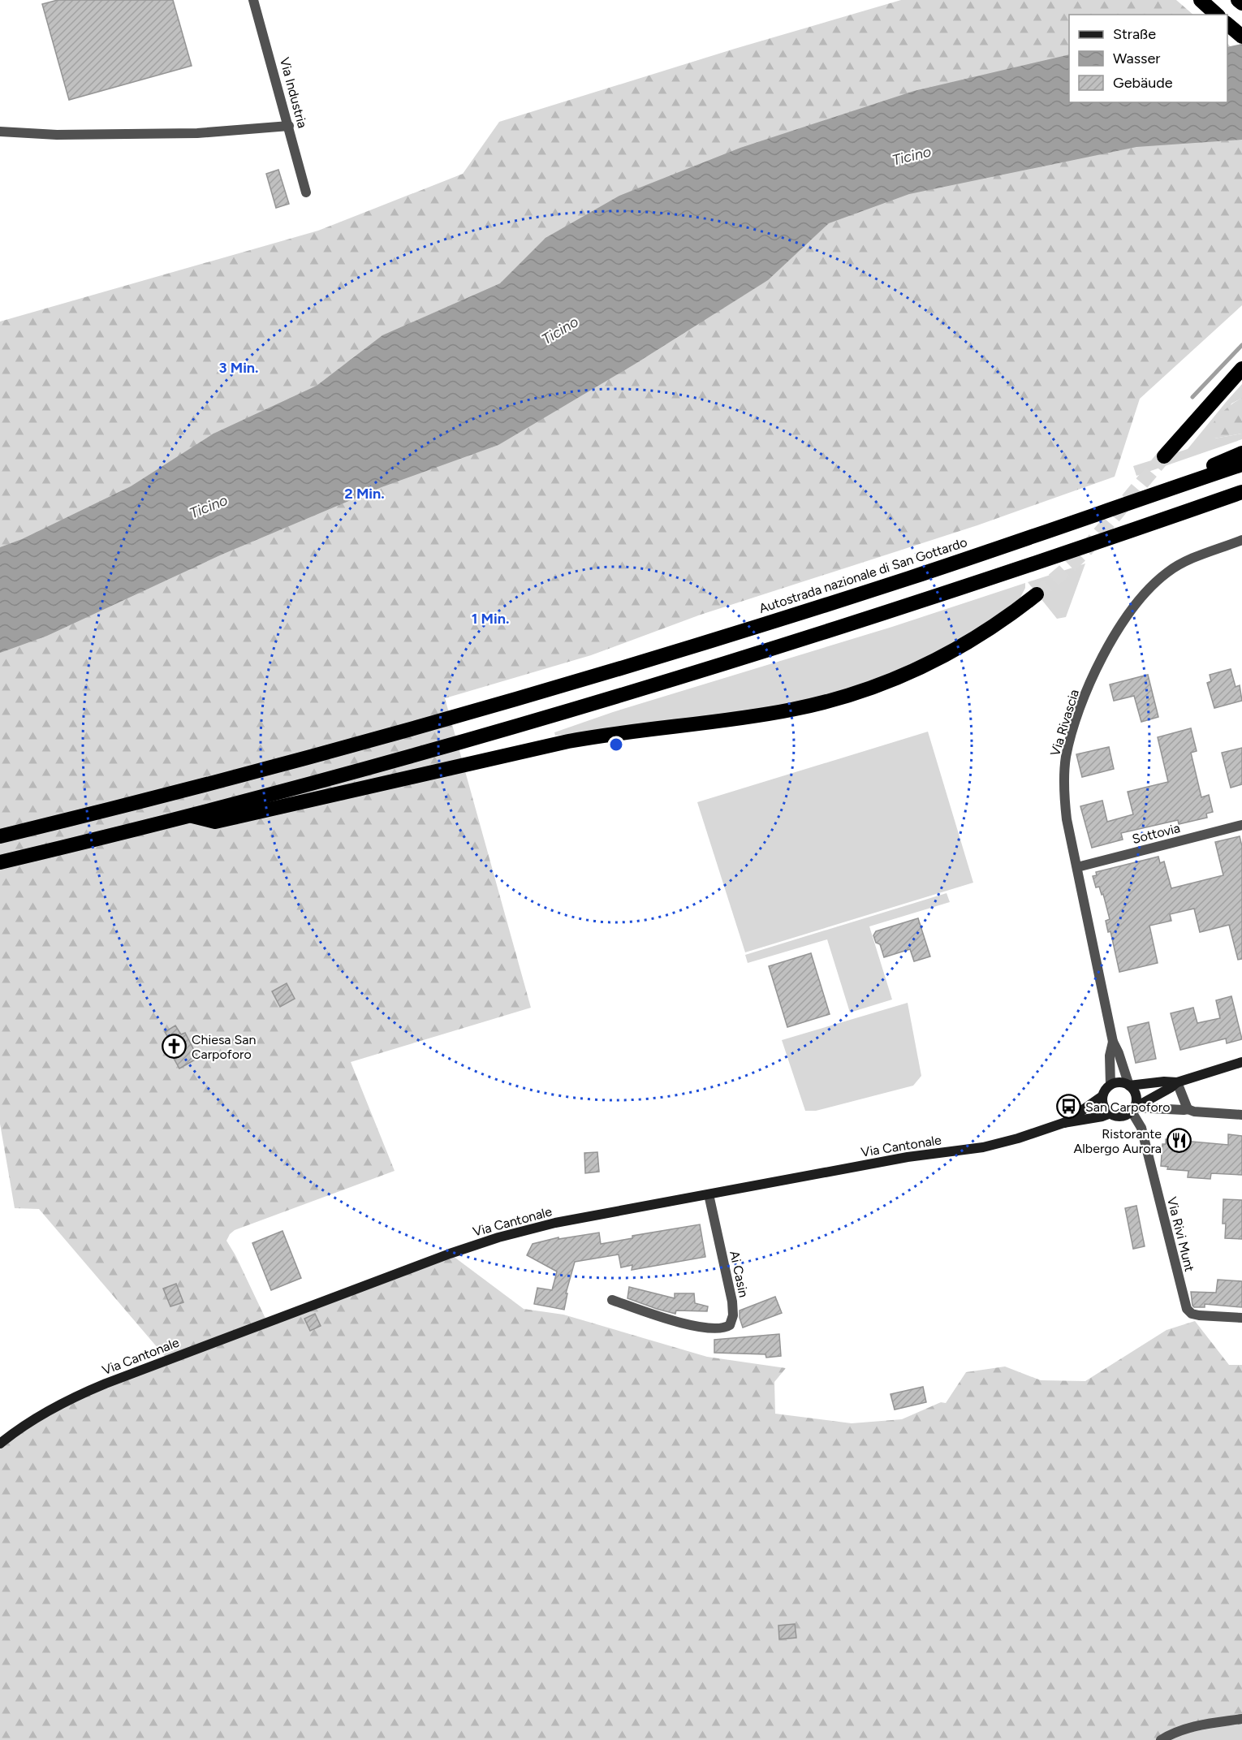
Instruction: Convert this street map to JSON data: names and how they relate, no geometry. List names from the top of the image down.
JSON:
{
  "streets": {
    "highway": ["Autostrada nazionale di San Gottardo"],
    "main road": ["Via Cantonale"],
    "street": [
      "Via Industria",
      "Via Rivascia",
      "Sottovia",
      "Via Rivi Munt",
      "Ai Casin"
    ]
  },
  "crossings": [
    ["Via Rivascia", "Sottovia"],
    ["Via Rivascia", "Via Cantonale"],
    ["Via Rivascia", "Via Rivi Munt"],
    ["Via Cantonale", "Via Rivi Munt"],
    ["Via Cantonale", "Ai Casin"]
  ],
  "water": ["Ticino"],
  "places": {
    "church": ["Chiesa San Carpoforo"],
    "bus stop": ["San Carpoforo"],
    "restaurant": ["Ristorante Albergo Aurora"]
  },
  "legend": ["Straße", "Wasser", "Gebäude"],
  "rings": ["3 Min.", "2 Min.", "1 Min."]
}
